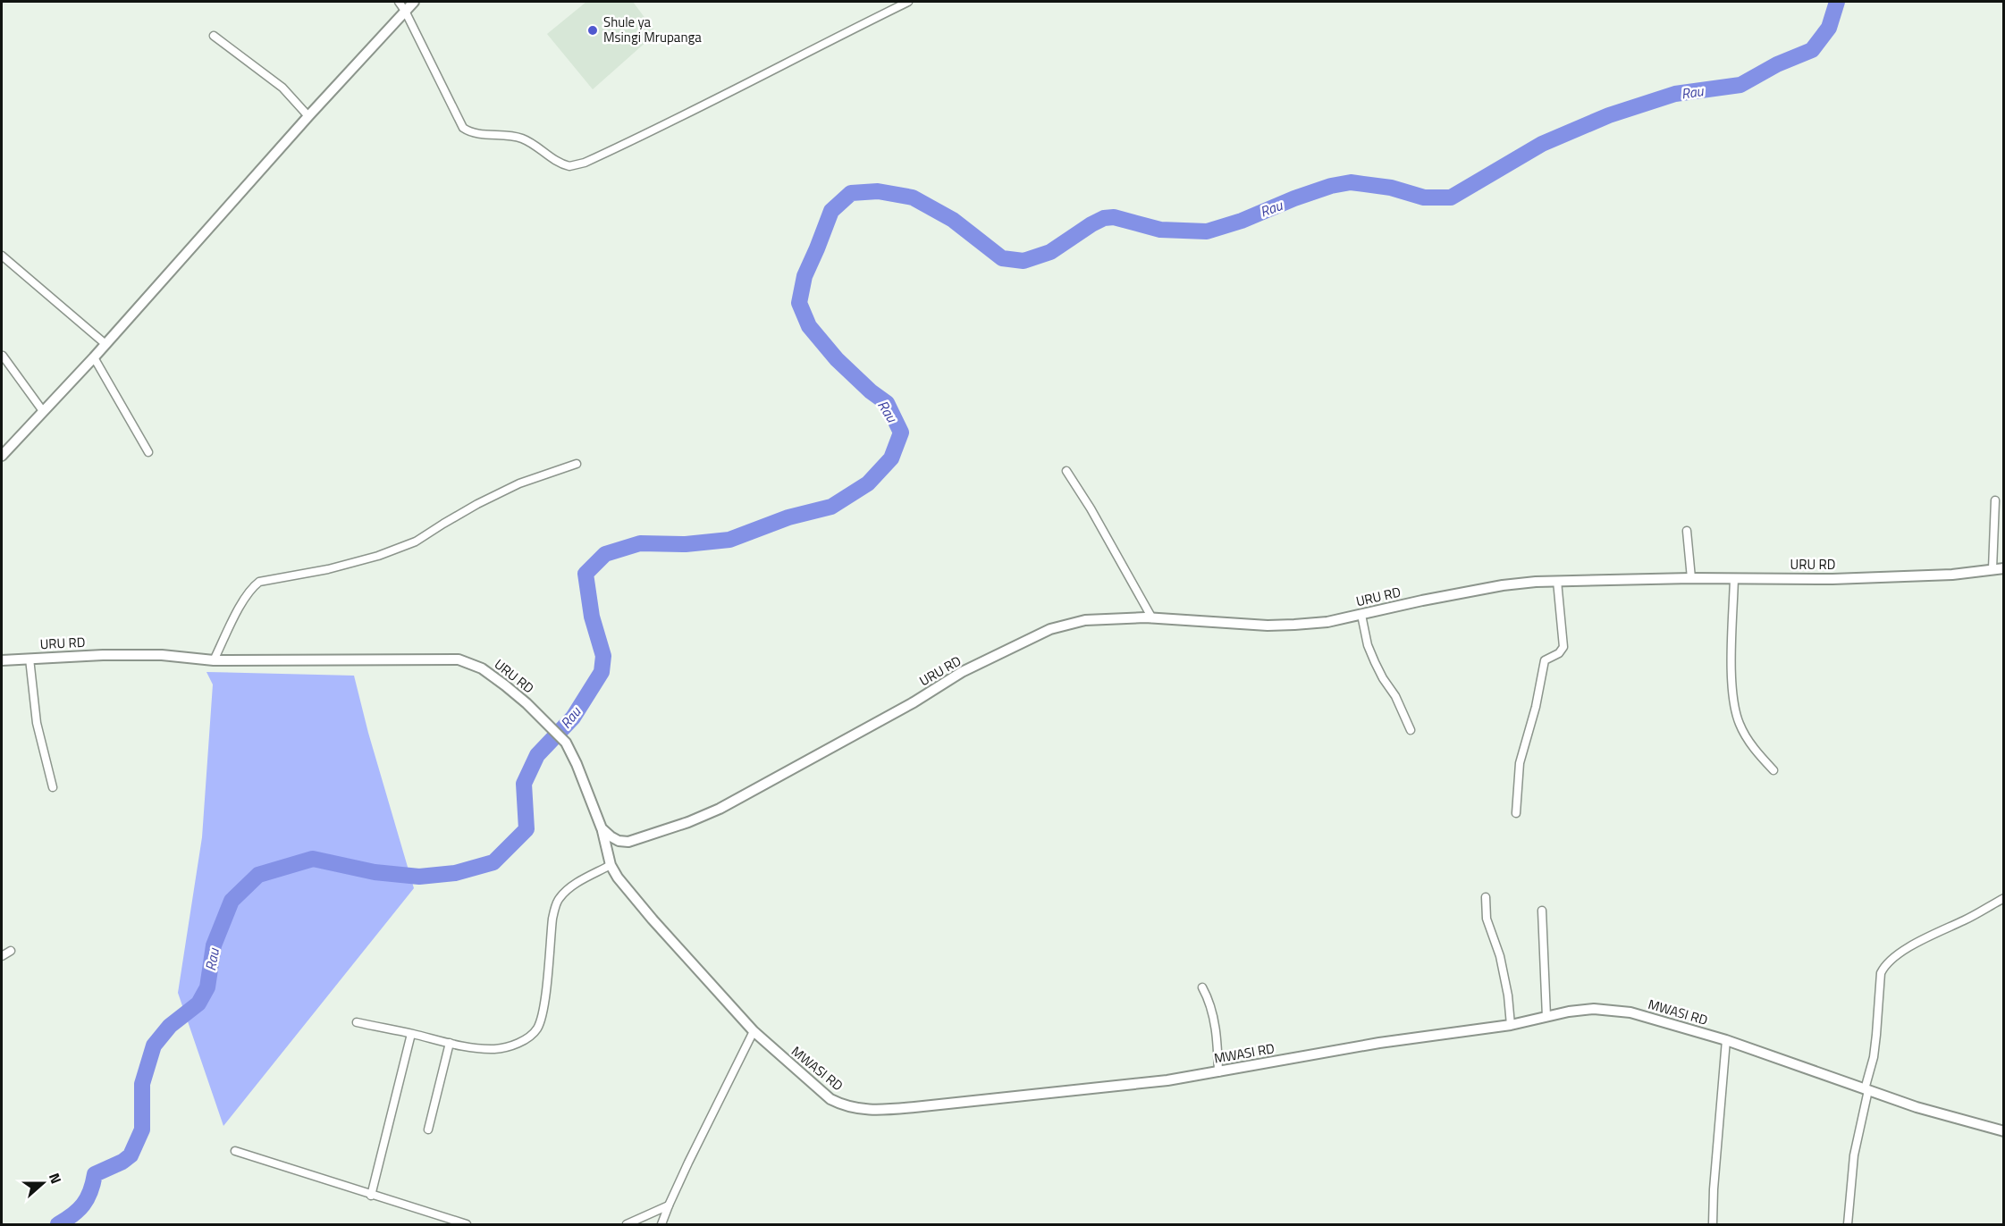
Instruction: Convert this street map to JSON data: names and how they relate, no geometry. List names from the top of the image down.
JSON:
{
  "streets": {
    "street": ["URU RD", "MWASI RD"]
  },
  "crossings": [
    ["URU RD", "MWASI RD"]
  ],
  "water": ["Rau"],
  "places": ["Shule ya Msingi Mrupanga"],
  "north": "right"
}
